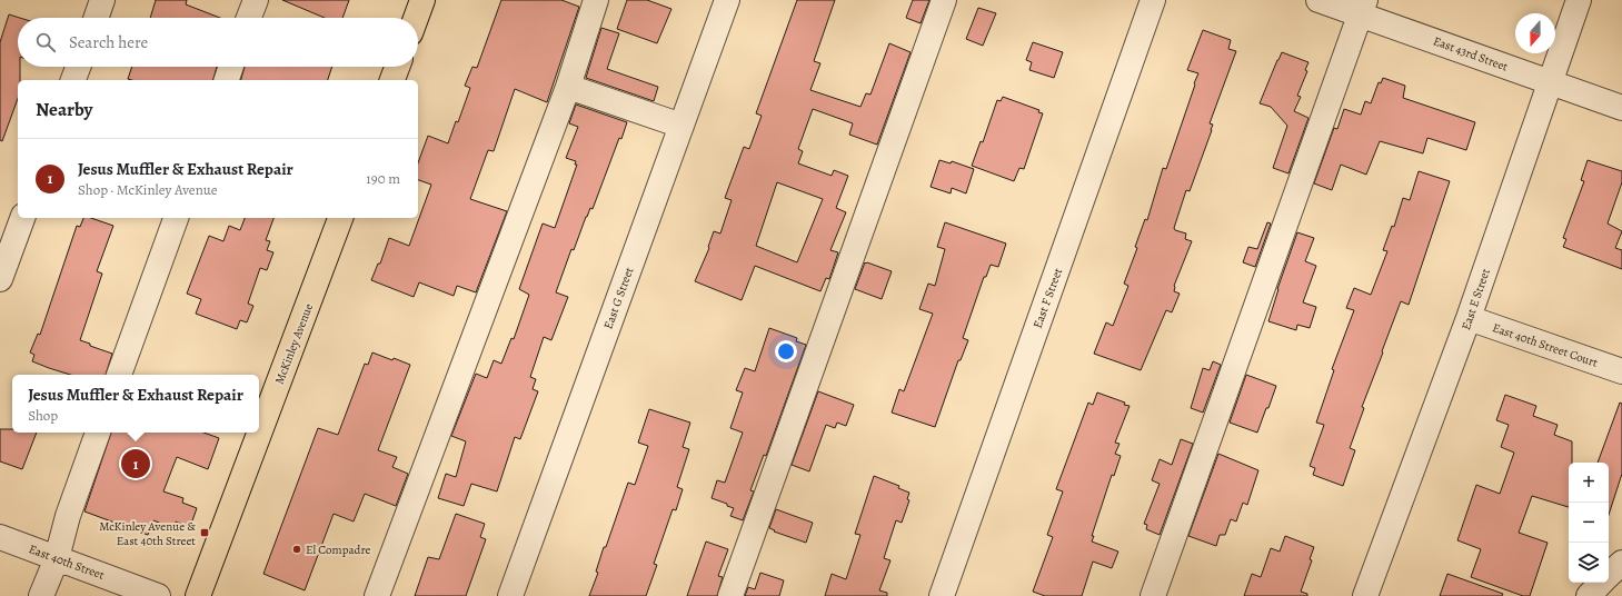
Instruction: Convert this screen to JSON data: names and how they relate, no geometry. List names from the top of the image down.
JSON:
{
  "streets": {
    "main road": ["McKinley Avenue"],
    "street": [
      "East 43rd Street",
      "East G Street",
      "East F Street",
      "East E Street",
      "East 40th Street Court",
      "East 40th Street"
    ]
  },
  "crossings": [
    ["East 43rd Street", "East E Street"],
    ["East E Street", "East 40th Street Court"]
  ],
  "places": {
    "transit": ["McKinley Avenue & East 40th Street"],
    "other": ["El Compadre"]
  },
  "north": "bottom",
  "page": {
    "search": "Search here",
    "heading": "Nearby",
    "list": [
      {
        "mark": "1",
        "name": "Jesus Muffler & Exhaust Repair",
        "note": "Shop · McKinley Avenue",
        "value": "190 m"
      }
    ],
    "popup": ["Jesus Muffler & Exhaust Repair", "Shop"],
    "pins": "1",
    "map_buttons": ["+", "−"]
  }
}
